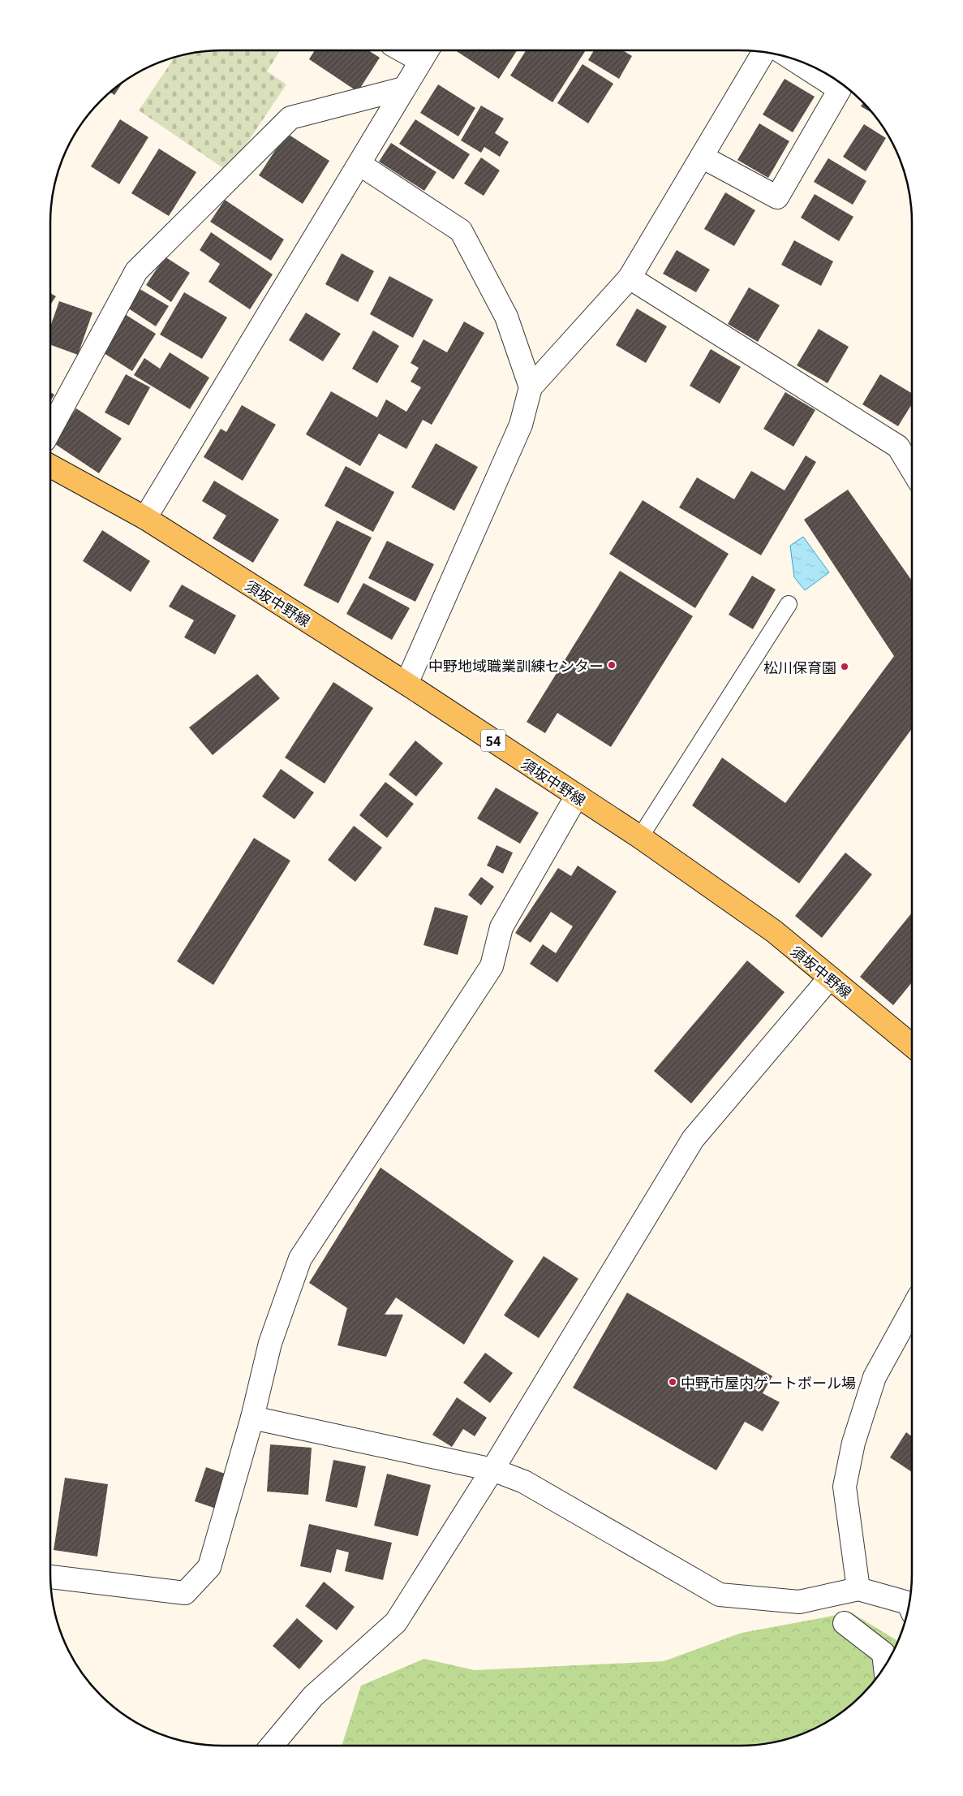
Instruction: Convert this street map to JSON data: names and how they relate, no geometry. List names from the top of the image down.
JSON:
{
  "streets": {
    "main road": ["須坂中野線", "54"]
  },
  "places": ["中野地域職業訓練センター", "松川保育園", "中野市屋内ゲートボール場"]
}
